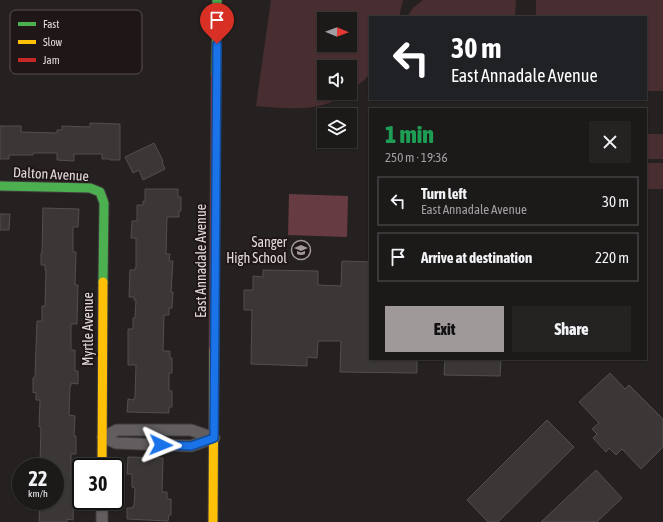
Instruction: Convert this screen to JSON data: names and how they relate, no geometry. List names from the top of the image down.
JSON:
{
  "streets": {
    "street": ["Dalton Avenue", "East Annadale Avenue", "Myrtle Avenue"]
  },
  "crossings": [
    ["Dalton Avenue", "Myrtle Avenue"]
  ],
  "places": {
    "school or university": ["Sanger High School"]
  },
  "legend": ["Fast", "Slow", "Jam"],
  "north": "right",
  "page": {
    "turn": ["30 m", "East Annadale Avenue"],
    "heading": ["1 min", "250 m · 19:36"],
    "list": [
      {
        "name": "Turn left",
        "note": "East Annadale Avenue",
        "value": "30 m"
      },
      {
        "name": "Arrive at destination",
        "value": "220 m"
      }
    ],
    "buttons": ["Exit", "Share"],
    "speed": "22 km/h",
    "limit": "30"
  }
}
